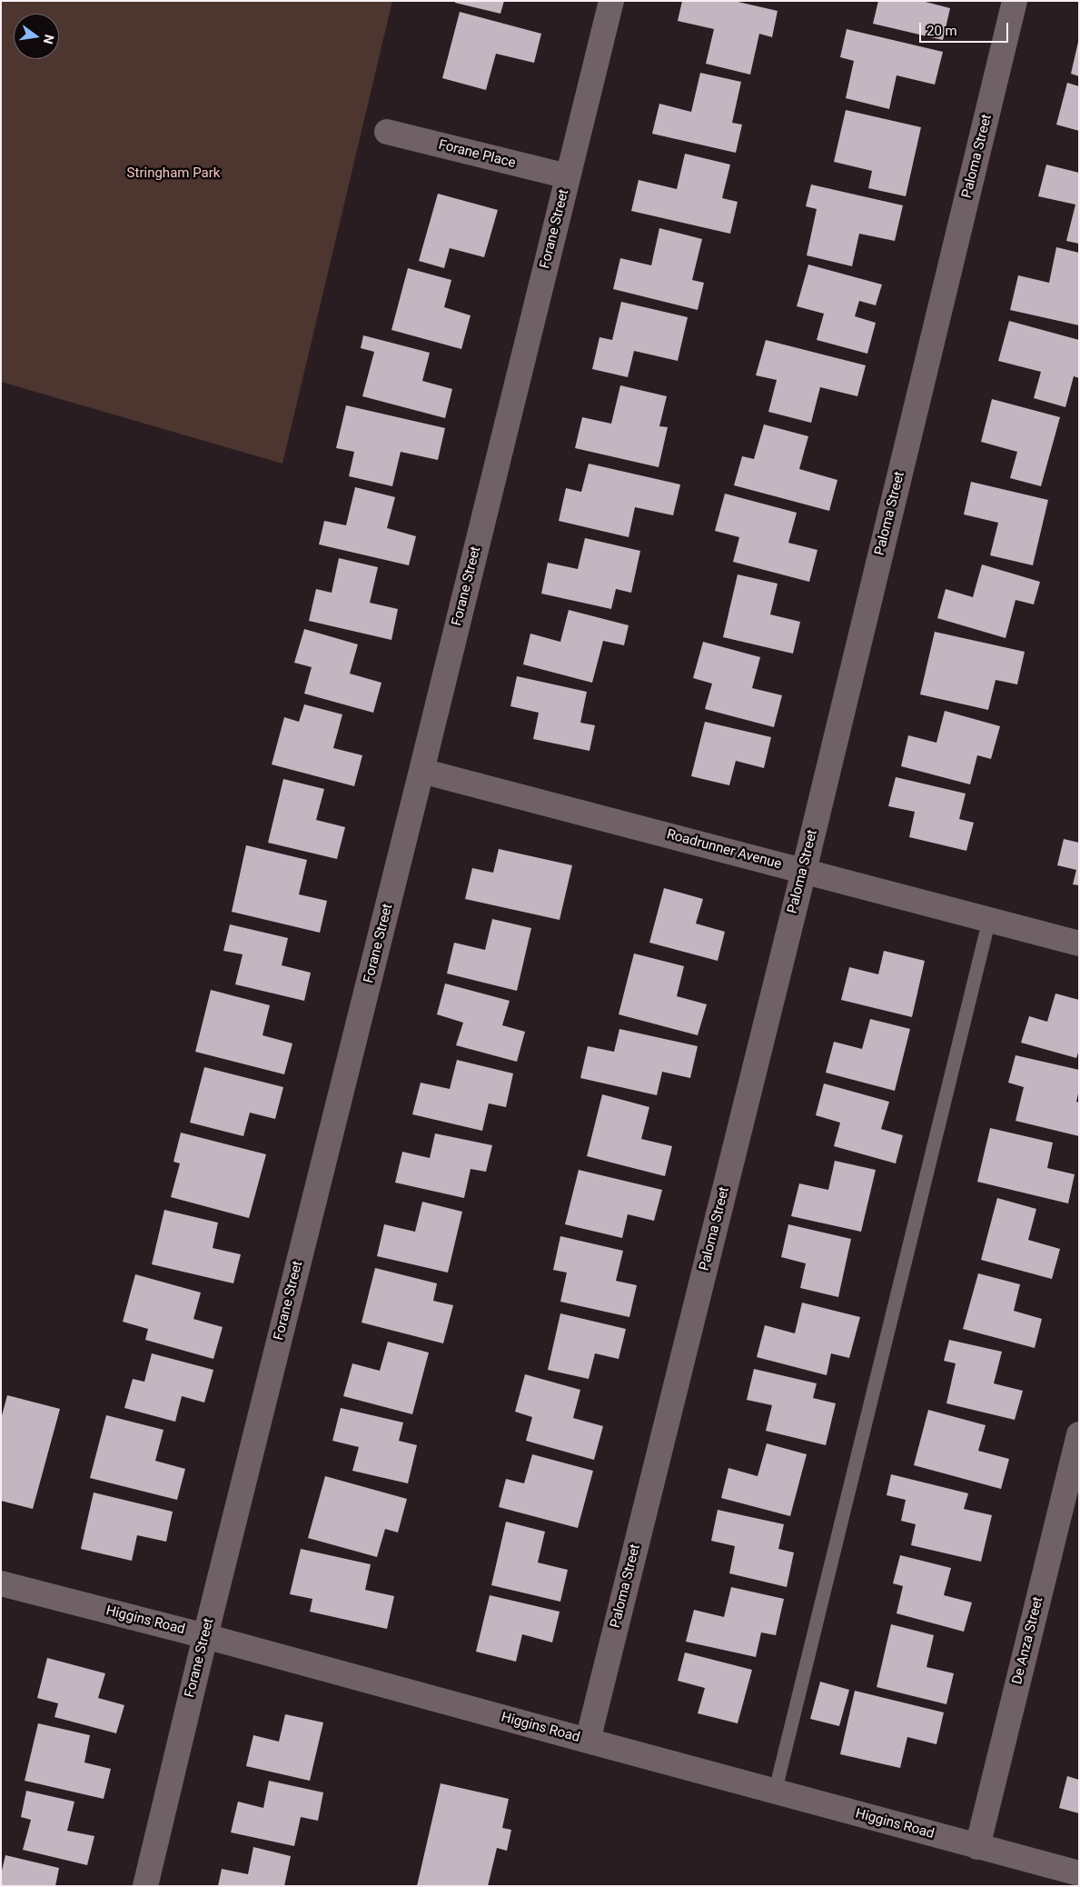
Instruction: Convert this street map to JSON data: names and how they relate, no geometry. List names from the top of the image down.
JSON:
{
  "streets": {
    "street": [
      "Forane Place",
      "Paloma Street",
      "Forane Street",
      "Roadrunner Avenue",
      "Higgins Road",
      "De Anza Street"
    ]
  },
  "crossings": [
    ["Forane Place", "Forane Street"],
    ["Paloma Street", "Roadrunner Avenue"],
    ["Paloma Street", "Higgins Road"],
    ["Forane Street", "Roadrunner Avenue"],
    ["Forane Street", "Higgins Road"],
    ["Higgins Road", "De Anza Street"]
  ],
  "parks": ["Stringham Park"],
  "scale_bar": "20 m",
  "north": "right"
}
